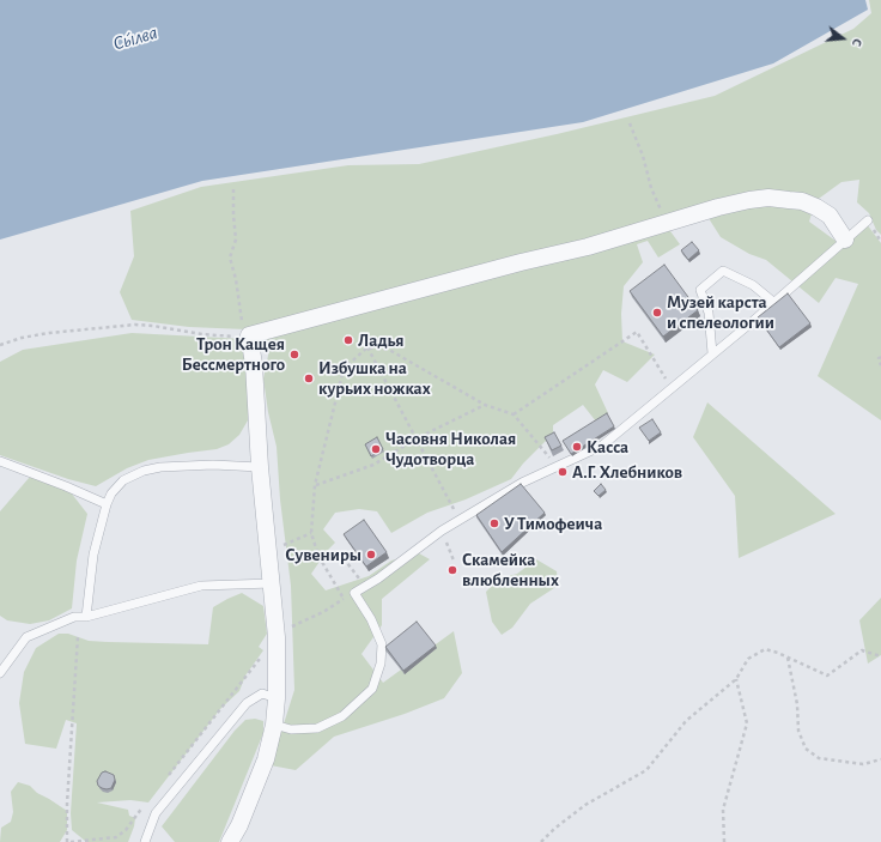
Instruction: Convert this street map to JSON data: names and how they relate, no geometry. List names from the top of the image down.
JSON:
{
  "water": ["Сы́лва"],
  "places": [
    "Музей карста и спелеологии",
    "Ладья",
    "Трон Кащея Бессмертного",
    "Избушка на курьих ножках",
    "Касса",
    "Часовня Николая Чудотворца",
    "А.Г. Хлебников",
    "У Тимофеича",
    "Сувениры",
    "Скамейка влюбленных"
  ],
  "north": "right"
}
